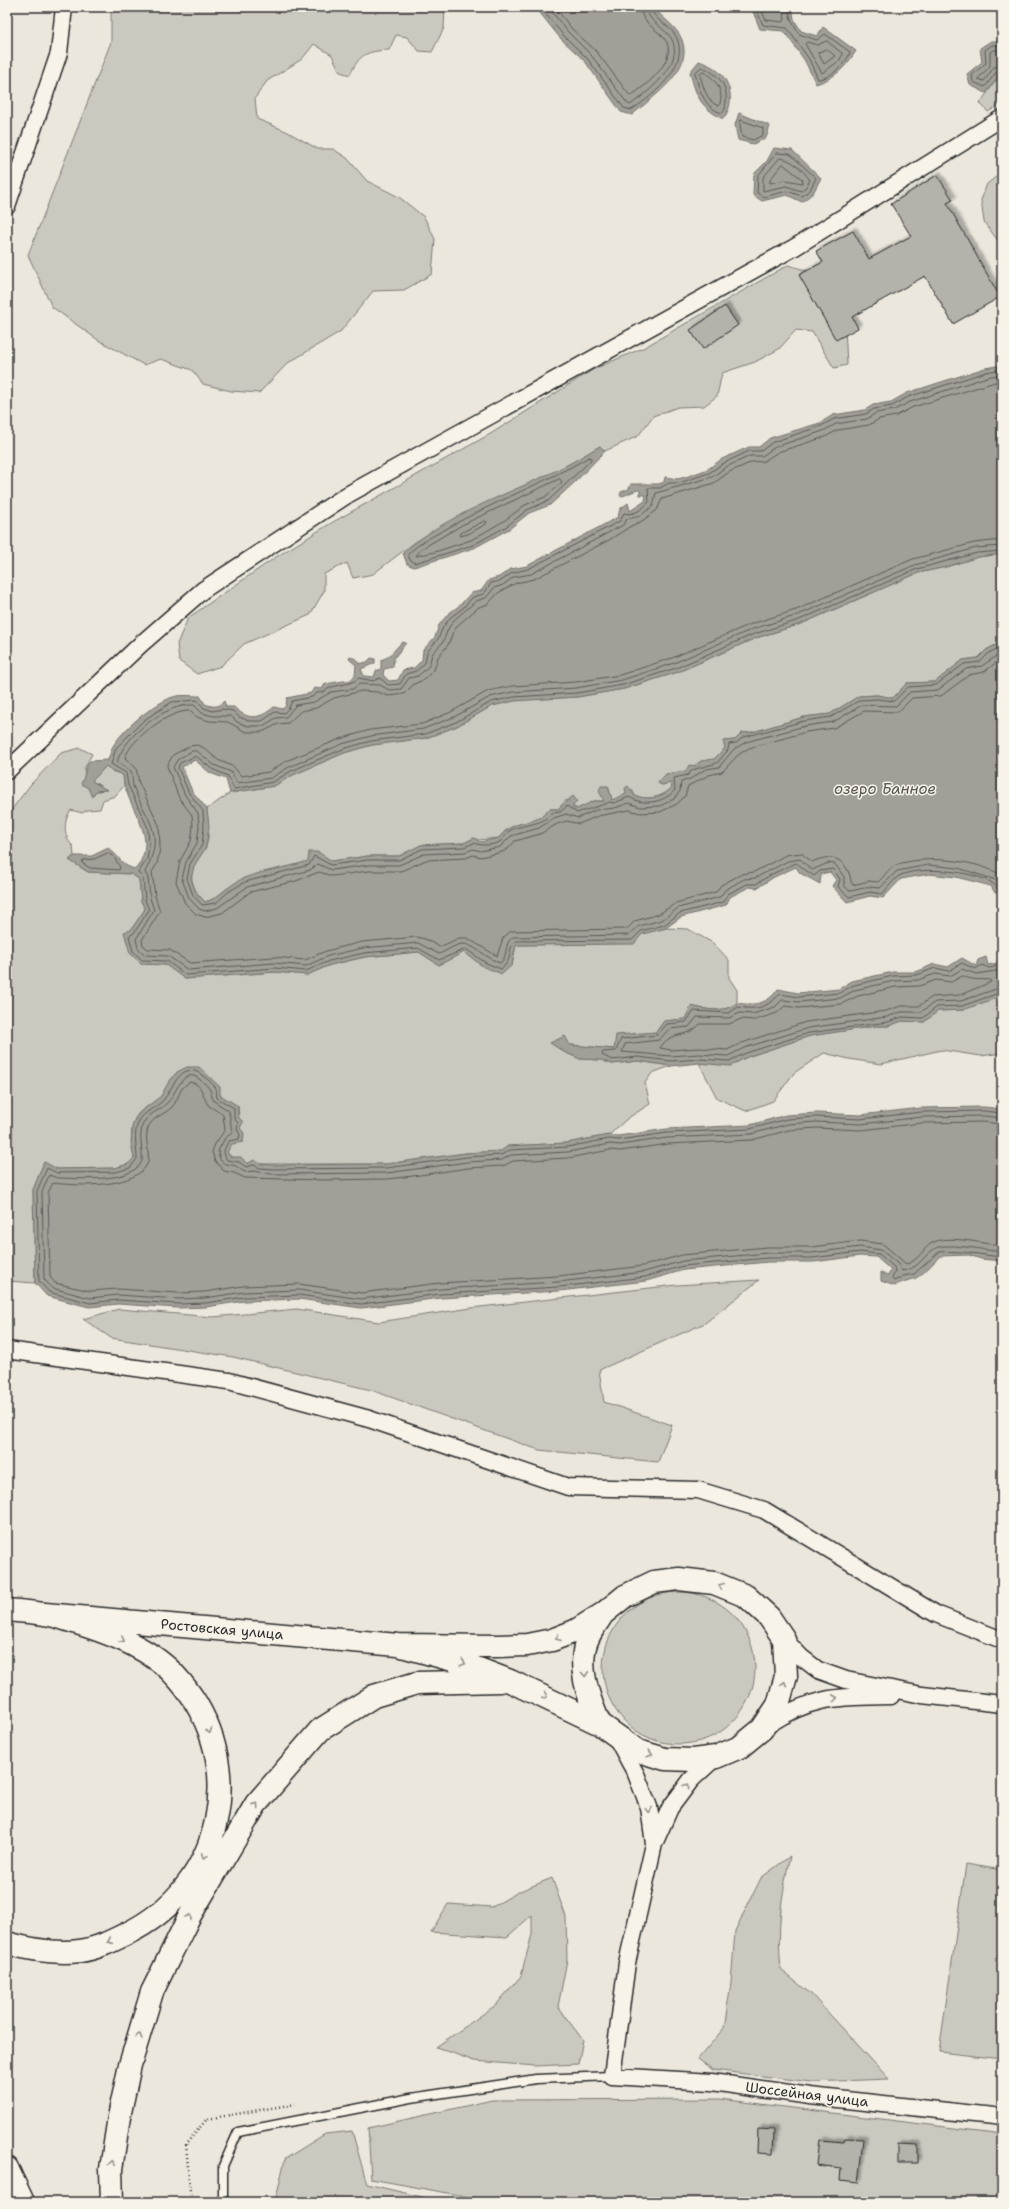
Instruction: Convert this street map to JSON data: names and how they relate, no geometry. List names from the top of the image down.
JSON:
{
  "streets": {
    "main road": ["Ростовская улица"],
    "street": ["Шоссейная улица"]
  },
  "water": ["озеро Банное"]
}
